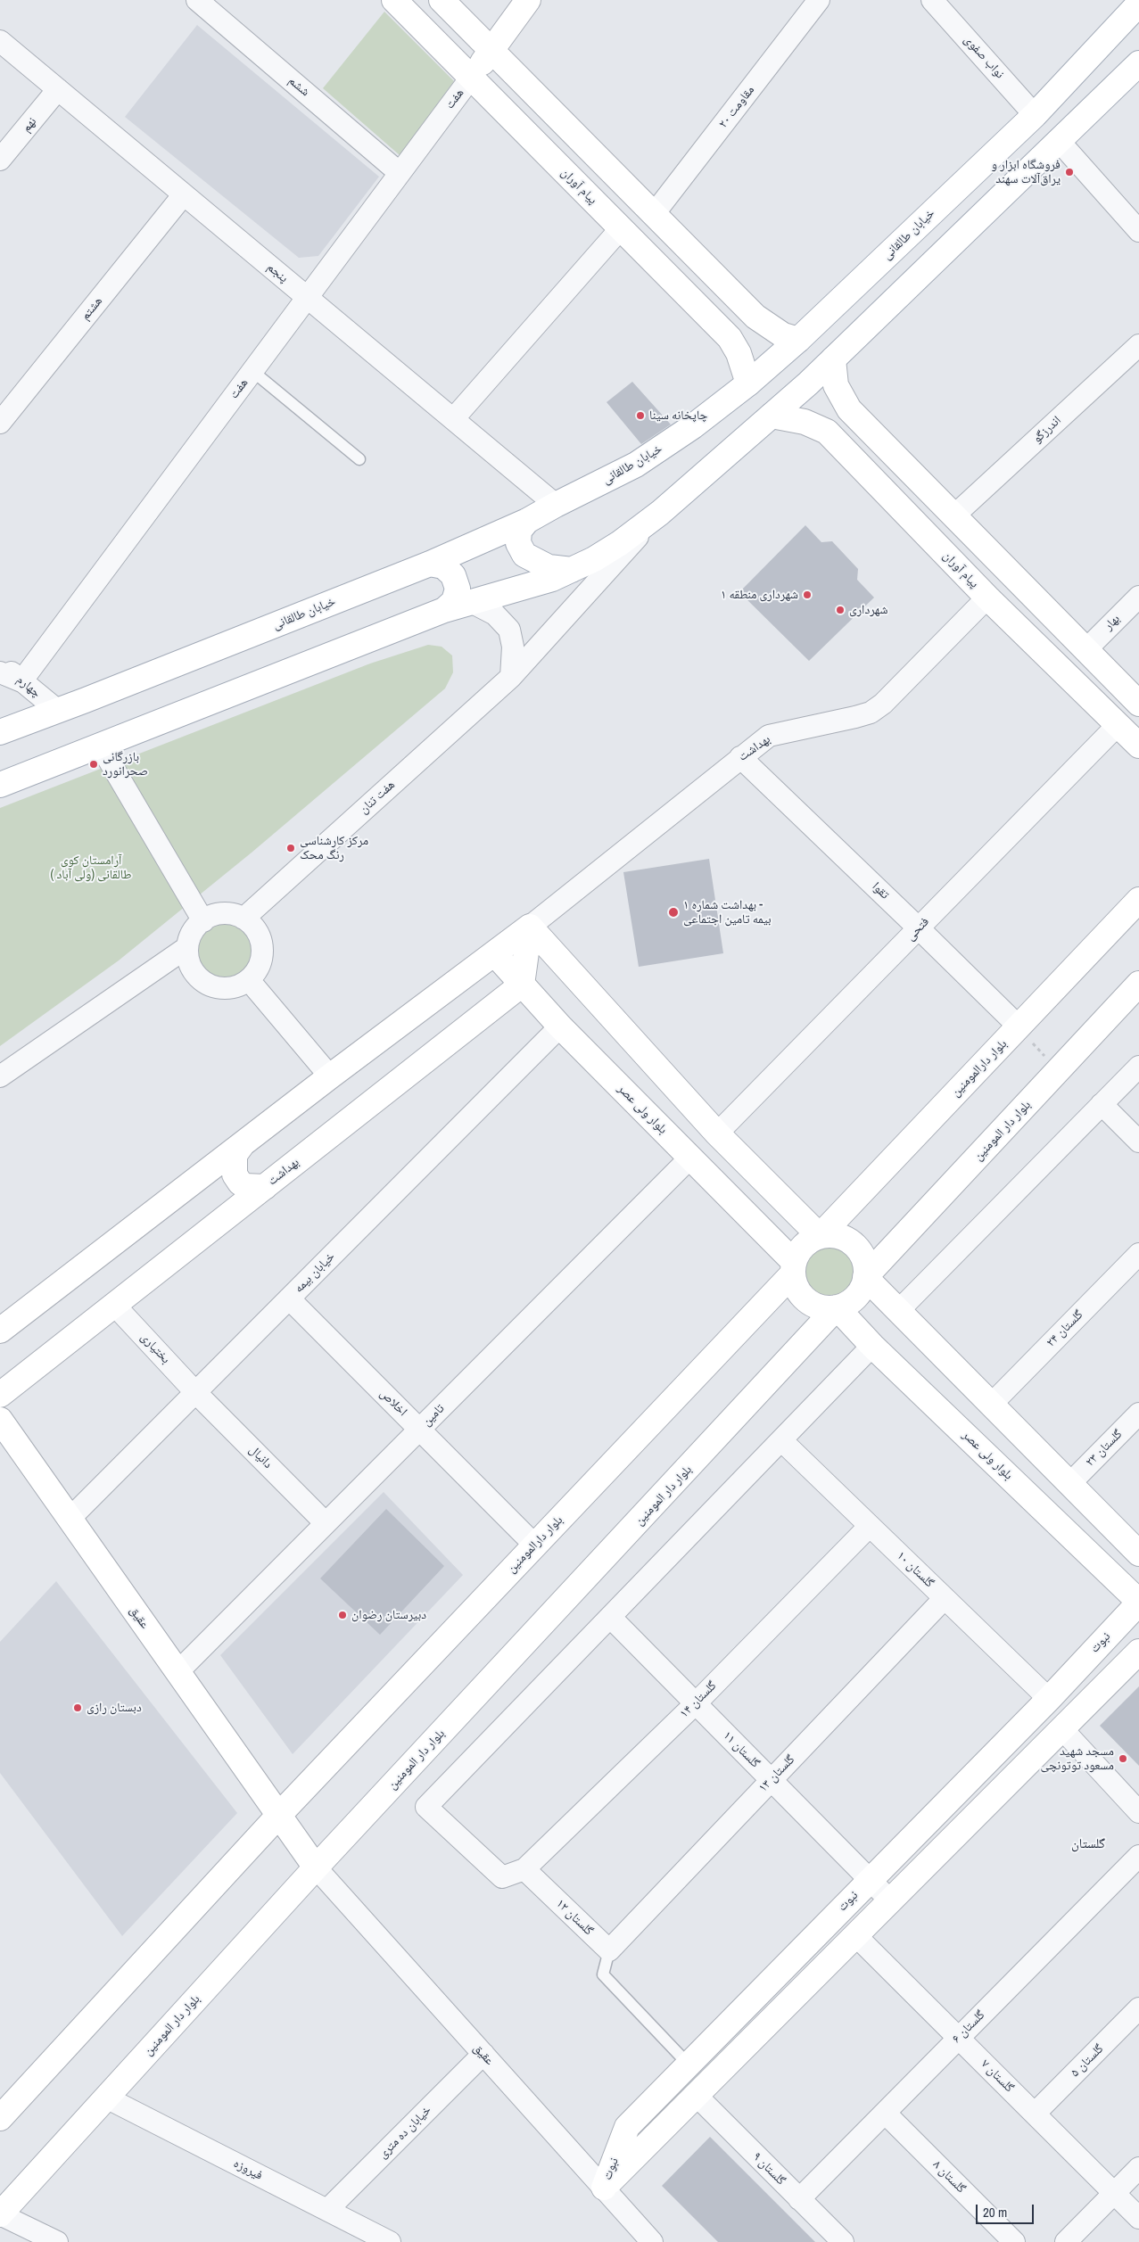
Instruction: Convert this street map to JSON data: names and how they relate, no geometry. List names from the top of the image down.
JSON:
{
  "streets": {
    "main road": [
      "پیام آوران",
      "خیابان طالقانی",
      "بهداشت",
      "بلوار دارالمومنین",
      "بلوار ولی عصر",
      "بلوار دار المومنین",
      "عقیق",
      "نبوت"
    ],
    "street": [
      "نواب صفوی",
      "ششم",
      "هفت",
      "مقاومت ۲۰",
      "نهم",
      "پنجم",
      "هشتم",
      "اندرزگو",
      "بهار",
      "چهارم",
      "هفت تنان",
      "تقوا",
      "فتحی",
      "خیابان بیمه",
      "گلستان ۲۴",
      "بختیاری",
      "اخلاص",
      "تامین",
      "گلستان ۲۳",
      "دانیال",
      "گلستان ۱۰",
      "گلستان ۱۴",
      "گلستان ۱۱",
      "گلستان ۱۳",
      "گلستان ۱۲",
      "گلستان ۶",
      "گلستان ۵",
      "گلستان ۷",
      "خیابان ده متری",
      "گلستان ۹",
      "فیروزه",
      "گلستان ۸"
    ]
  },
  "crossings": [
    ["نواب صفوی", "خیابان طالقانی"],
    ["ششم", "هفت"],
    ["هفت", "پیام آوران"],
    ["هفت", "پنجم"],
    ["هفت", "چهارم"],
    ["نهم", "پنجم"],
    ["پیام آوران", "خیابان طالقانی"],
    ["پیام آوران", "بهداشت"],
    ["پیام آوران", "فتحی"],
    ["خیابان طالقانی", "پنجم"],
    ["خیابان طالقانی", "چهارم"],
    ["پنجم", "هشتم"],
    ["بهداشت", "تقوا"],
    ["بهداشت", "بلوار ولی عصر"],
    ["بهداشت", "بختیاری"],
    ["تقوا", "فتحی"],
    ["تقوا", "بلوار دارالمومنین"],
    ["بلوار دارالمومنین", "بلوار ولی عصر"],
    ["بلوار دارالمومنین", "بلوار دار المومنین"],
    ["بلوار دارالمومنین", "اخلاص"],
    ["بلوار دارالمومنین", "عقیق"],
    ["بلوار ولی عصر", "بلوار دار المومنین"],
    ["بلوار ولی عصر", "خیابان بیمه"],
    ["بلوار ولی عصر", "تامین"],
    ["بلوار ولی عصر", "نبوت"],
    ["بلوار دار المومنین", "عقیق"],
    ["بلوار دار المومنین", "فیروزه"],
    ["خیابان بیمه", "بختیاری"],
    ["خیابان بیمه", "اخلاص"],
    ["خیابان بیمه", "دانیال"],
    ["خیابان بیمه", "عقیق"],
    ["بختیاری", "دانیال"],
    ["اخلاص", "تامین"],
    ["تامین", "دانیال"],
    ["تامین", "عقیق"],
    ["گلستان ۱۰", "نبوت"],
    ["گلستان ۱۰", "گلستان ۱۴"],
    ["گلستان ۱۰", "گلستان ۱۳"],
    ["عقیق", "نبوت"],
    ["عقیق", "خیابان ده متری"],
    ["نبوت", "گلستان ۱۱"],
    ["نبوت", "گلستان ۷"],
    ["نبوت", "گلستان ۹"],
    ["گلستان ۱۴", "گلستان ۱۱"],
    ["گلستان ۱۴", "گلستان ۱۲"],
    ["گلستان ۱۱", "گلستان ۱۳"],
    ["گلستان ۱۳", "گلستان ۱۲"],
    ["گلستان ۶", "گلستان ۷"],
    ["گلستان ۶", "گلستان ۹"],
    ["گلستان ۶", "گلستان ۸"],
    ["گلستان ۵", "گلستان ۷"],
    ["خیابان ده متری", "فیروزه"]
  ],
  "districts": ["گلستان"],
  "parks": ["آرامستان کوی طالقانی (ولی آباد )"],
  "places": [
    "فروشگاه ابزار و یراق‌آلات‌ سهند",
    "چاپخانه سینا",
    "شهرداری منطقه ۱",
    "شهرداری",
    "بازرگانی صحرانورد",
    "مرکز کارشناسی رنگ محک",
    "بهداشت شماره ۱ - بیمه تامین اجتماعی",
    "دبیرستان رضوان",
    "دبستان رازی",
    "مسجد شهید مسعود توتونچی"
  ],
  "scale_bar": "20 m"
}
